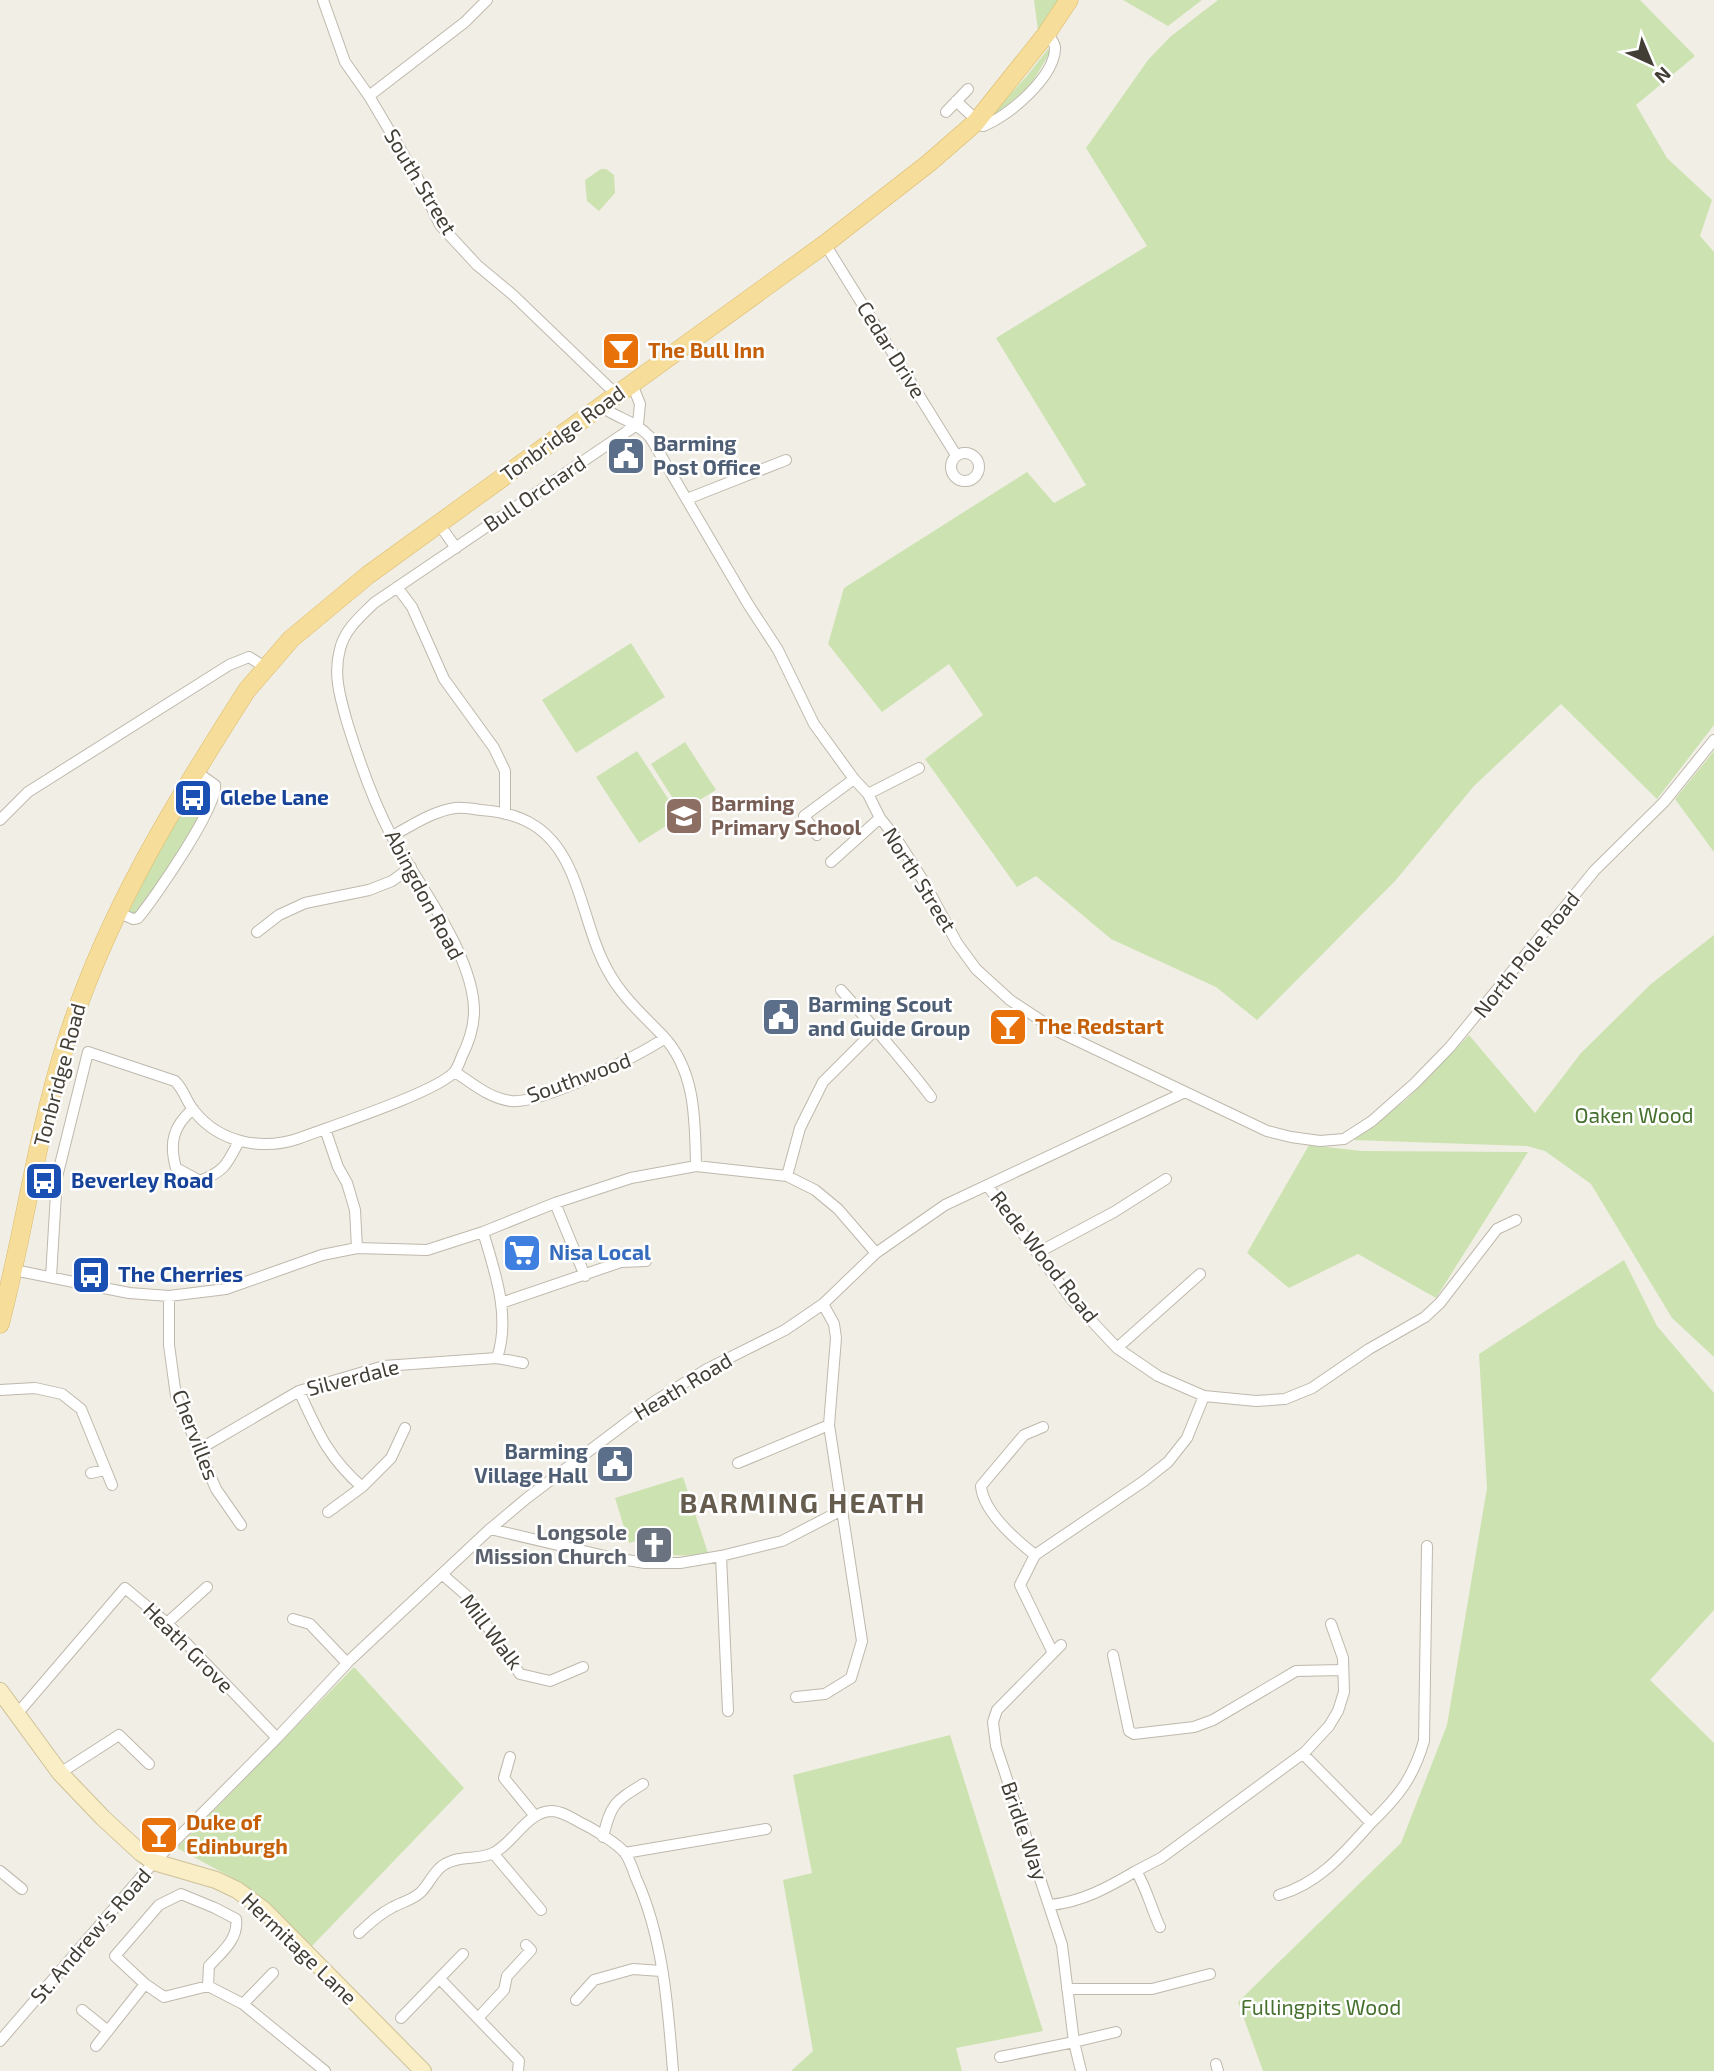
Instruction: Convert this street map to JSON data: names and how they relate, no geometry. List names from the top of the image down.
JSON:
{
  "streets": {
    "main road": ["Tonbridge Road", "Hermitage Lane"],
    "street": [
      "South Street",
      "Cedar Drive",
      "Bull Orchard",
      "North Street",
      "Abingdon Road",
      "North Pole Road",
      "Southwood",
      "Rede Wood Road",
      "Silverdale",
      "Heath Road",
      "Chervilles",
      "Mill Walk",
      "Heath Grove",
      "Bridle Way",
      "St. Andrew's Road"
    ]
  },
  "crossings": [
    ["South Street", "Tonbridge Road"],
    ["Cedar Drive", "Tonbridge Road"],
    ["Tonbridge Road", "North Street"],
    ["Bull Orchard", "North Street"],
    ["Bull Orchard", "Abingdon Road"],
    ["North Street", "North Pole Road"],
    ["North Street", "Heath Road"],
    ["Abingdon Road", "Southwood"],
    ["Rede Wood Road", "Heath Road"],
    ["Silverdale", "Chervilles"],
    ["Heath Road", "Mill Walk"],
    ["Heath Road", "Heath Grove"],
    ["Heath Road", "St. Andrew's Road"],
    ["Heath Road", "Hermitage Lane"],
    ["St. Andrew's Road", "Hermitage Lane"]
  ],
  "districts": ["BARMING HEATH"],
  "parks": ["Oaken Wood", "Fullingpits Wood"],
  "places": {
    "bar": ["The Bull Inn", "The Redstart", "Duke of Edinburgh"],
    "public building": ["Barming Post Office", "Barming Scout and Guide Group", "Barming Village Hall"],
    "bus stop": ["Glebe Lane", "Beverley Road", "The Cherries"],
    "school or university": ["Barming Primary School"],
    "supermarket": ["Nisa Local"],
    "church": ["Longsole Mission Church"]
  },
  "north": "bottom right"
}
